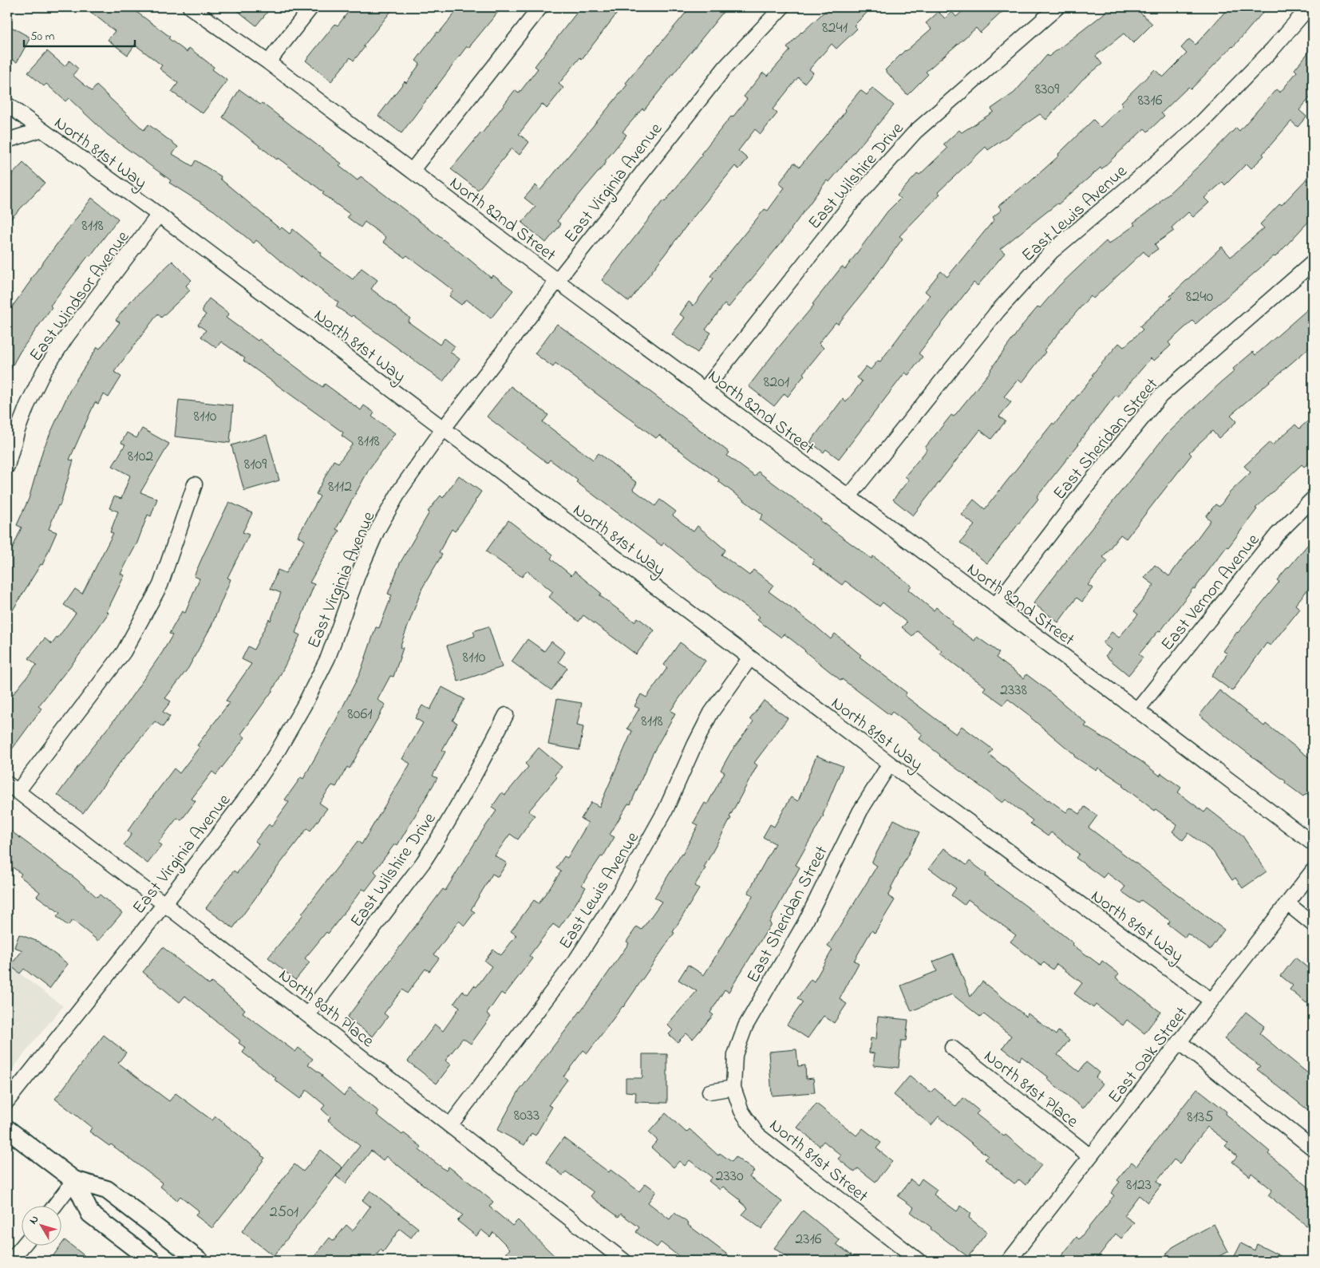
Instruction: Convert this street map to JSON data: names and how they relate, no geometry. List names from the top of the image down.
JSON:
{
  "streets": {
    "street": [
      "North 81st Way",
      "East Wilshire Drive",
      "East Virginia Avenue",
      "East Lewis Avenue",
      "North 82nd Street",
      "East Windsor Avenue",
      "East Sheridan Street",
      "East Vernon Avenue",
      "North 80th Place",
      "East Oak Street",
      "North 81st Place",
      "North 81st Street"
    ]
  },
  "crossings": [
    ["North 81st Way", "East Virginia Avenue"],
    ["North 81st Way", "East Lewis Avenue"],
    ["North 81st Way", "East Windsor Avenue"],
    ["North 81st Way", "East Sheridan Street"],
    ["North 81st Way", "East Oak Street"],
    ["East Wilshire Drive", "North 82nd Street"],
    ["East Wilshire Drive", "North 80th Place"],
    ["East Virginia Avenue", "North 82nd Street"],
    ["East Virginia Avenue", "North 80th Place"],
    ["East Lewis Avenue", "North 82nd Street"],
    ["East Lewis Avenue", "North 80th Place"],
    ["North 82nd Street", "East Sheridan Street"],
    ["North 82nd Street", "East Vernon Avenue"],
    ["East Sheridan Street", "North 81st Street"],
    ["East Oak Street", "North 81st Place"]
  ],
  "house_numbers": [
    "8241",
    "8309",
    "8316",
    "8118",
    "8240",
    "8201",
    "8110",
    "8118",
    "8102",
    "8109",
    "8112",
    "8110",
    "2338",
    "8061",
    "8118",
    "8033",
    "8135",
    "2330",
    "8123",
    "2501",
    "2316"
  ],
  "scale_bar": "50 m",
  "north": "top left"
}
